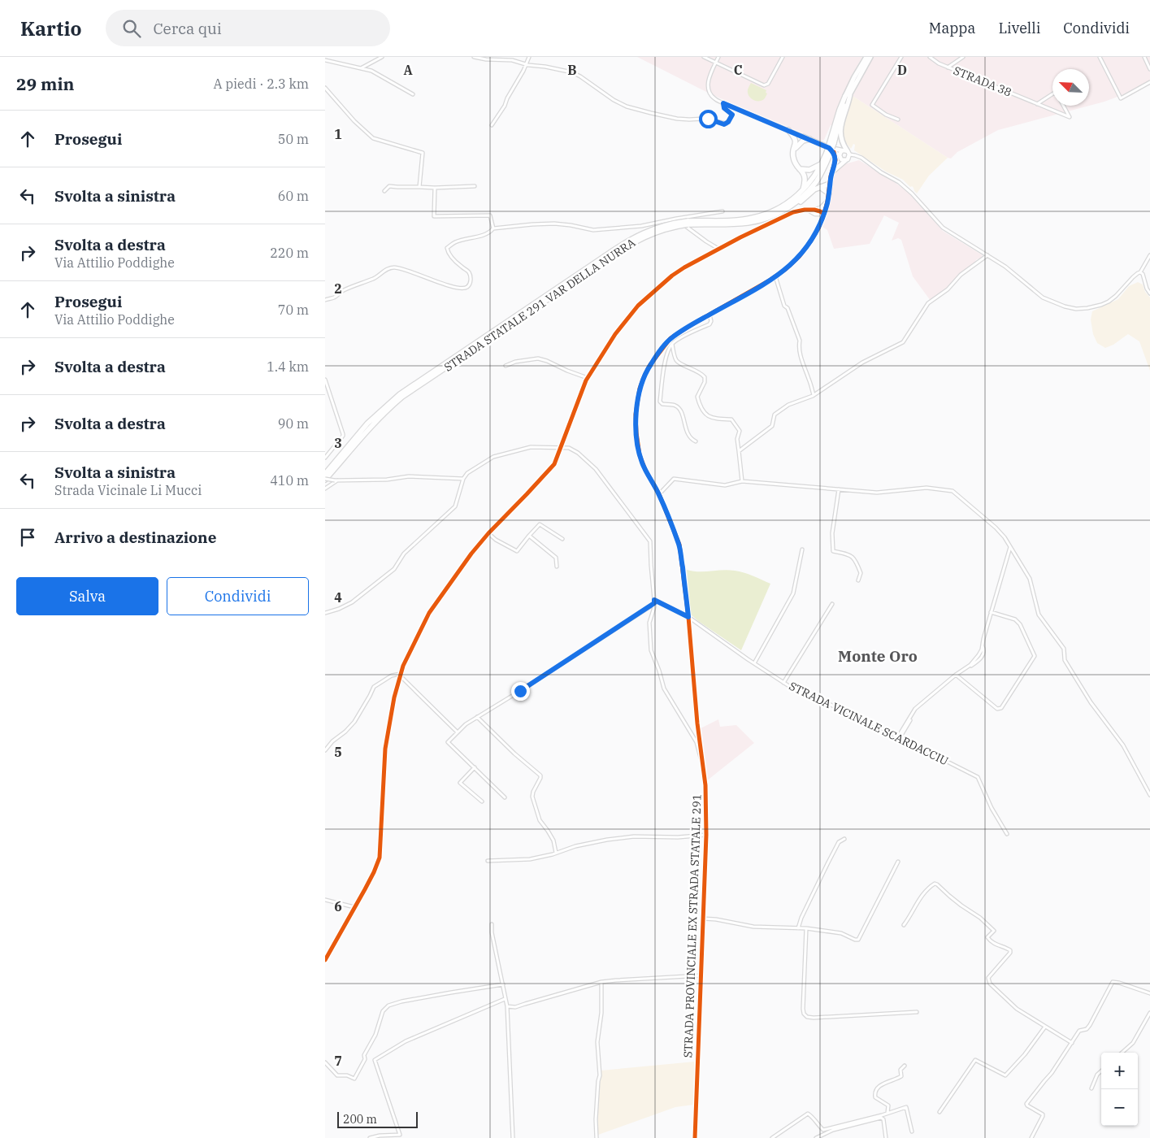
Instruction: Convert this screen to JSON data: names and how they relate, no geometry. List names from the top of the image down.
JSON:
{
  "streets": {
    "highway": ["STRADA STATALE 291 VAR DELLA NURRA"],
    "street": ["STRADA 38", "STRADA VICINALE SCARDACCIU", "STRADA PROVINCIALE EX STRADA STATALE 291"]
  },
  "crossings": [
    ["STRADA VICINALE SCARDACCIU", "STRADA PROVINCIALE EX STRADA STATALE 291"]
  ],
  "districts": ["Monte Oro"],
  "scale_bar": "200 m",
  "north": "top left",
  "page": {
    "header": "Kartio",
    "search": "Cerca qui",
    "nav": ["Mappa", "Livelli", "Condividi"],
    "heading": ["29 min", "A piedi · 2.3 km"],
    "list": [
      ["Prosegui", "50 m"],
      ["Svolta a sinistra", "60 m"],
      ["Svolta a destra", "Via Attilio Poddighe", "220 m"],
      ["Prosegui", "Via Attilio Poddighe", "70 m"],
      ["Svolta a destra", "1.4 km"],
      ["Svolta a destra", "90 m"],
      ["Svolta a sinistra", "Strada Vicinale Li Mucci", "410 m"],
      "Arrivo a destinazione"
    ],
    "buttons": ["Salva", "Condividi"],
    "map_buttons": ["+", "−"],
    "scale": "200 m"
  },
  "grid": {
    "columns": [
      "A",
      "B",
      "C",
      "D"
    ],
    "rows": [
      "1",
      "2",
      "3",
      "4",
      "5",
      "6",
      "7"
    ]
  }
}
